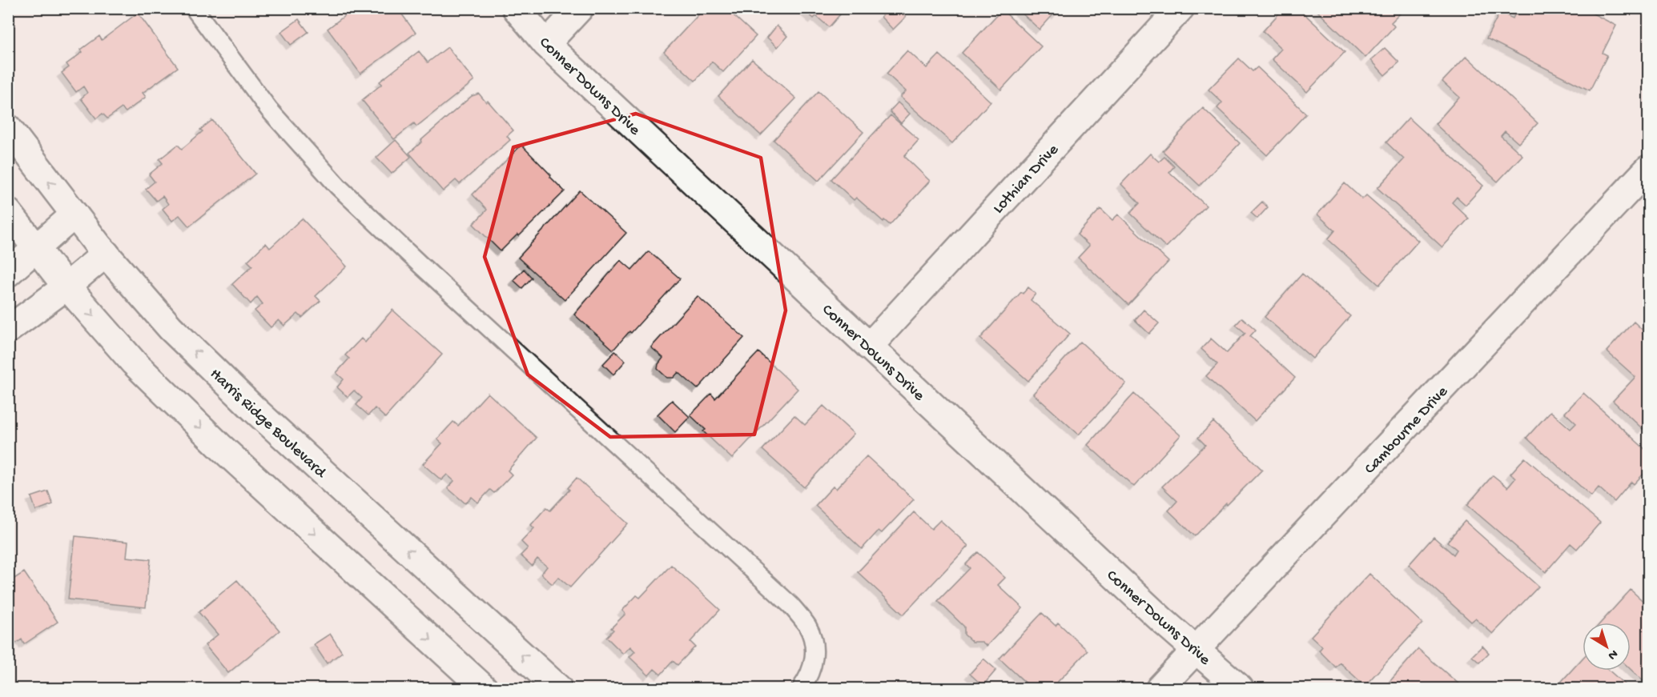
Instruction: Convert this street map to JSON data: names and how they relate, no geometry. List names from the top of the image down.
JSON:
{
  "streets": {
    "street": [
      "Conner Downs Drive",
      "Lothian Drive",
      "Harris Ridge Boulevard",
      "Cambourne Drive"
    ]
  },
  "crossings": [
    ["Conner Downs Drive", "Lothian Drive"],
    ["Conner Downs Drive", "Cambourne Drive"]
  ],
  "north": "bottom right"
}
